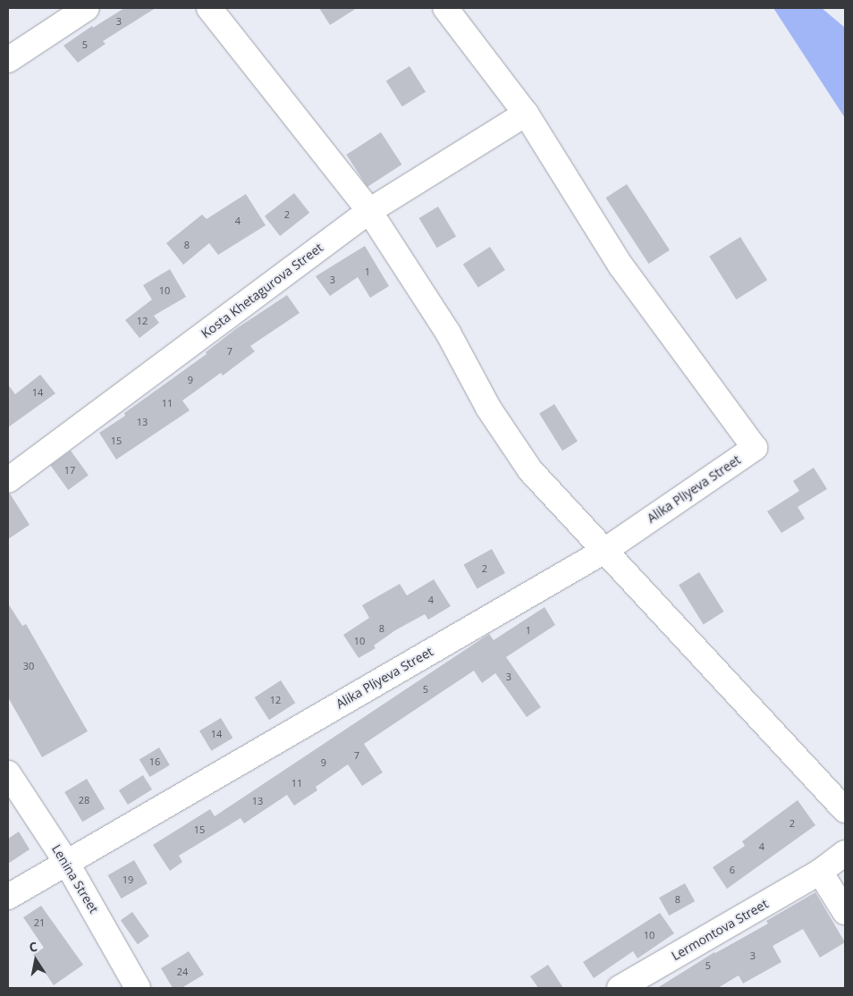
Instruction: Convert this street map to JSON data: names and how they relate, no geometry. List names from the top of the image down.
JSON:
{
  "streets": {
    "street": [
      "Kosta Khetagurova Street",
      "Alika Pliyeva Street",
      "Lenina Street",
      "Lermontova Street"
    ]
  },
  "crossings": [
    ["Kosta Khetagurova Street", "Alika Pliyeva Street"],
    ["Alika Pliyeva Street", "Lenina Street"]
  ],
  "house_numbers": [
    "3",
    "5",
    "2",
    "4",
    "8",
    "1",
    "3",
    "10",
    "12",
    "7",
    "9",
    "14",
    "11",
    "13",
    "15",
    "17",
    "2",
    "4",
    "8",
    "1",
    "10",
    "30",
    "3",
    "5",
    "12",
    "14",
    "7",
    "16",
    "9",
    "11",
    "28",
    "13",
    "2",
    "15",
    "4",
    "6",
    "19",
    "8",
    "21",
    "10",
    "3",
    "5",
    "24"
  ],
  "north": "top"
}
